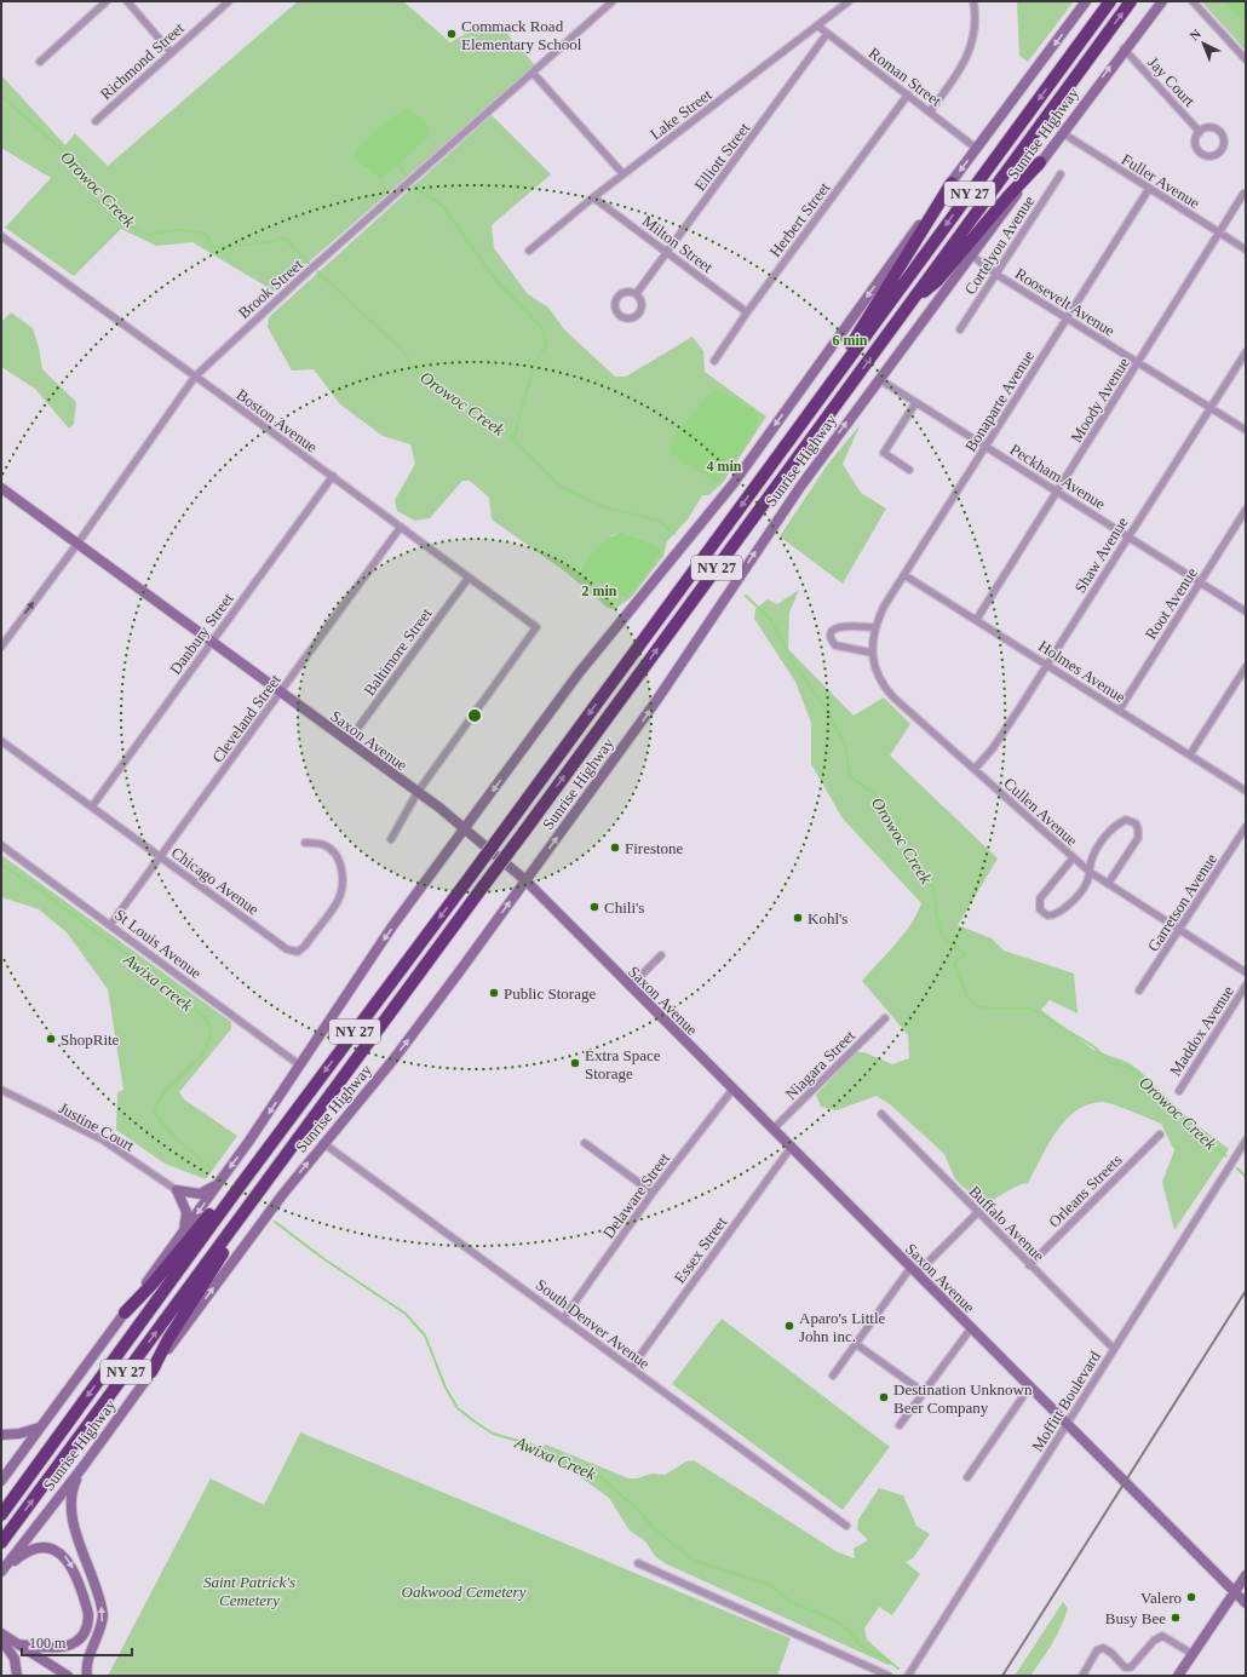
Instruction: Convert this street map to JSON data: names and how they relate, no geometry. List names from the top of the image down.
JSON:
{
  "streets": {
    "highway": ["Sunrise Highway", "NY 27"],
    "main road": ["Saxon Avenue"],
    "street": [
      "Richmond Street",
      "Roman Street",
      "Jay Court",
      "Lake Street",
      "Elliott Street",
      "Fuller Avenue",
      "Herbert Street",
      "Milton Street",
      "Cortelyou Avenue",
      "Brook Street",
      "Roosevelt Avenue",
      "Moody Avenue",
      "Bonaparte Avenue",
      "Boston Avenue",
      "Peckham Avenue",
      "Shaw Avenue",
      "Root Avenue",
      "Danbury Street",
      "Baltimore Street",
      "Holmes Avenue",
      "Cleveland Street",
      "Cullen Avenue",
      "Chicago Avenue",
      "Garretson Avenue",
      "St Louis Avenue",
      "Maddox Avenue",
      "Niagara Street",
      "Justine Court",
      "Orleans Streets",
      "Delaware Street",
      "Buffalo Avenue",
      "Essex Street",
      "South Denver Avenue",
      "Moffitt Boulevard"
    ]
  },
  "crossings": [
    ["Roman Street", "Lake Street"],
    ["Roman Street", "Elliott Street"],
    ["Roman Street", "Herbert Street"],
    ["Jay Court", "Sunrise Highway"],
    ["Lake Street", "Milton Street"],
    ["Sunrise Highway", "Fuller Avenue"],
    ["Sunrise Highway", "Roosevelt Avenue"],
    ["Sunrise Highway", "Peckham Avenue"],
    ["Sunrise Highway", "Saxon Avenue"],
    ["Sunrise Highway", "South Denver Avenue"],
    ["Elliott Street", "Milton Street"],
    ["Fuller Avenue", "Moody Avenue"],
    ["Fuller Avenue", "Bonaparte Avenue"],
    ["Herbert Street", "Milton Street"],
    ["Cortelyou Avenue", "Roosevelt Avenue"],
    ["Brook Street", "Boston Avenue"],
    ["Brook Street", "Saxon Avenue"],
    ["Roosevelt Avenue", "Moody Avenue"],
    ["Roosevelt Avenue", "Bonaparte Avenue"],
    ["Roosevelt Avenue", "Shaw Avenue"],
    ["Moody Avenue", "Peckham Avenue"],
    ["Moody Avenue", "Holmes Avenue"],
    ["Bonaparte Avenue", "Peckham Avenue"],
    ["Bonaparte Avenue", "Holmes Avenue"],
    ["Bonaparte Avenue", "Cullen Avenue"],
    ["Boston Avenue", "Danbury Street"],
    ["Boston Avenue", "Baltimore Street"],
    ["Boston Avenue", "Cleveland Street"],
    ["Boston Avenue", "Saxon Avenue"],
    ["Peckham Avenue", "Shaw Avenue"],
    ["Peckham Avenue", "Root Avenue"],
    ["Shaw Avenue", "Holmes Avenue"],
    ["Shaw Avenue", "Cullen Avenue"],
    ["Root Avenue", "Holmes Avenue"],
    ["Danbury Street", "Saxon Avenue"],
    ["Danbury Street", "Chicago Avenue"],
    ["Baltimore Street", "Saxon Avenue"],
    ["Cleveland Street", "Saxon Avenue"],
    ["Cleveland Street", "Chicago Avenue"],
    ["Cleveland Street", "St Louis Avenue"],
    ["Saxon Avenue", "Niagara Street"],
    ["Saxon Avenue", "Delaware Street"],
    ["Saxon Avenue", "Essex Street"],
    ["Saxon Avenue", "Moffitt Boulevard"],
    ["Cullen Avenue", "Garretson Avenue"],
    ["Orleans Streets", "Buffalo Avenue"],
    ["Delaware Street", "South Denver Avenue"],
    ["Buffalo Avenue", "Moffitt Boulevard"],
    ["Essex Street", "South Denver Avenue"]
  ],
  "water": ["Orowoc Creek", "Awixa creek", "Awixa Creek"],
  "parks": ["Saint Patrick's Cemetery", "Oakwood Cemetery"],
  "places": [
    "Commack Road Elementary School",
    "Firestone",
    "Chili's",
    "Kohl's",
    "Public Storage",
    "ShopRite",
    "Extra Space Storage",
    "Aparo's Little John inc.",
    "Destination Unknown Beer Company",
    "Valero",
    "Busy Bee"
  ],
  "scale_bar": "100 m",
  "north": "top left",
  "rings": ["6 min", "4 min", "2 min"]
}
